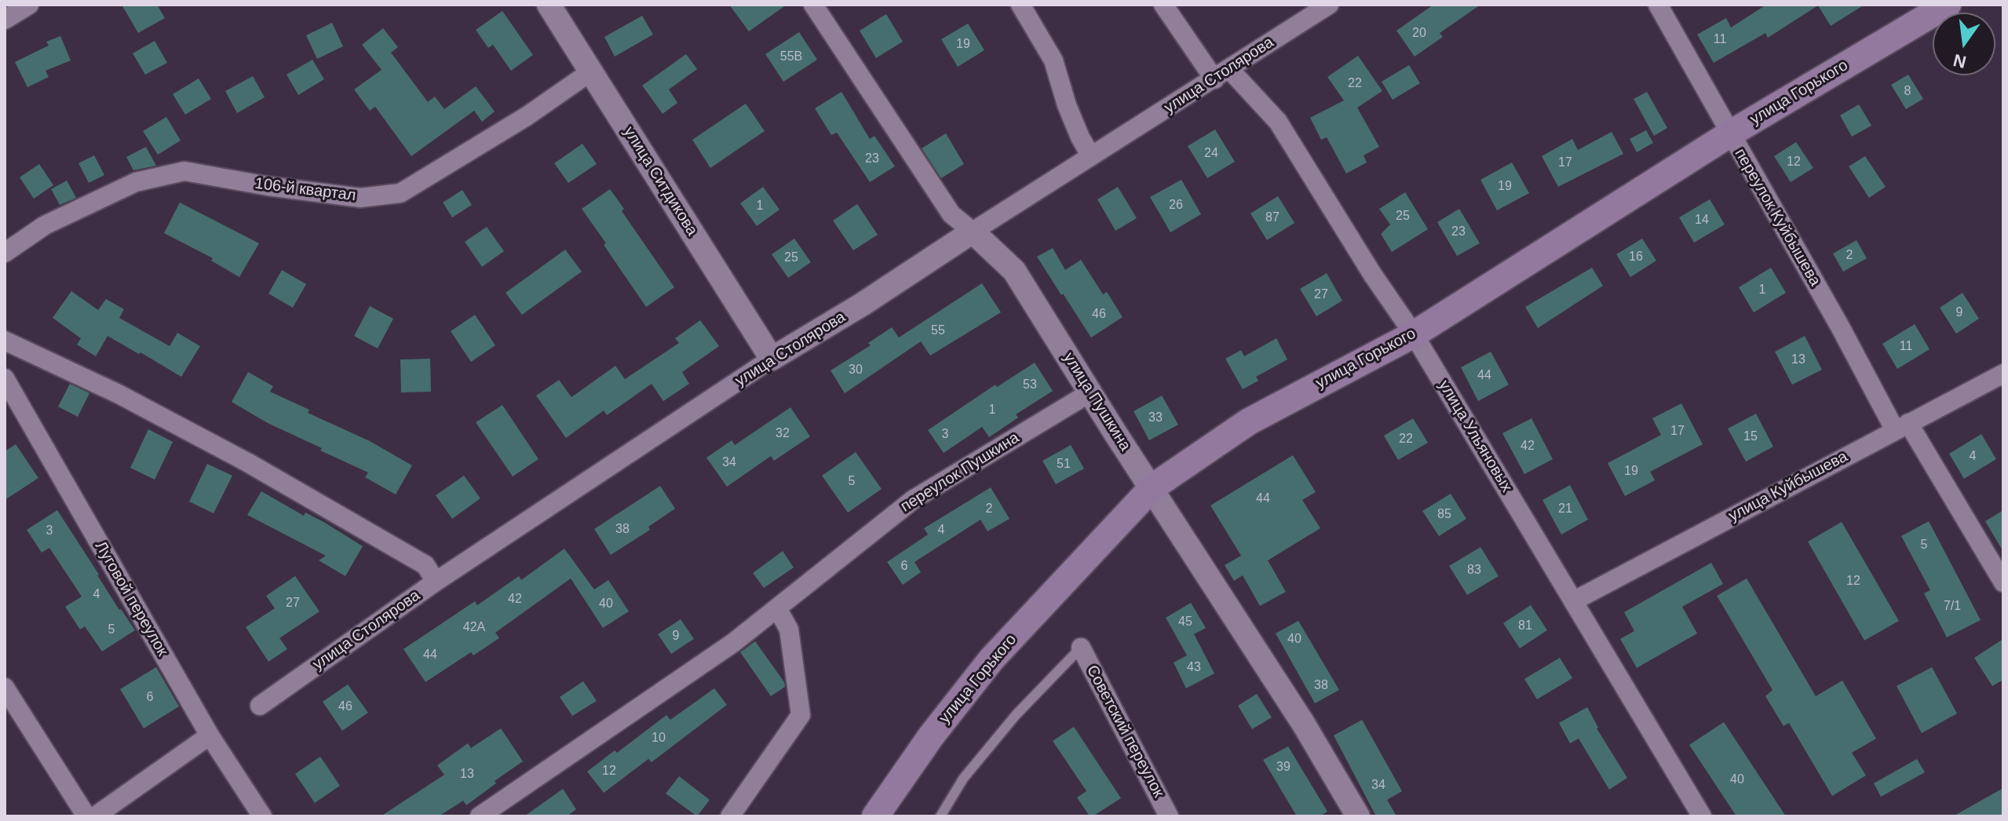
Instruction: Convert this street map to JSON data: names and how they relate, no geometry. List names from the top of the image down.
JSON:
{
  "streets": {
    "main road": ["улица Горького"],
    "street": [
      "улица Столярова",
      "улица Ситдикова",
      "106-й квартал",
      "переулок Куйбышева",
      "улица Пушкина",
      "улица Ульяновых",
      "переулок Пушкина",
      "улица Куйбышева",
      "Луговой переулок",
      "Советский переулок"
    ]
  },
  "crossings": [
    ["улица Столярова", "улица Ситдикова"],
    ["улица Столярова", "улица Пушкина"],
    ["улица Столярова", "улица Ульяновых"],
    ["улица Горького", "переулок Куйбышева"],
    ["улица Горького", "улица Пушкина"],
    ["улица Горького", "улица Ульяновых"],
    ["улица Ситдикова", "106-й квартал"],
    ["переулок Куйбышева", "улица Куйбышева"],
    ["улица Пушкина", "переулок Пушкина"],
    ["улица Ульяновых", "улица Куйбышева"]
  ],
  "house_numbers": [
    "20",
    "11",
    "19",
    "55В",
    "22",
    "8",
    "24",
    "23",
    "12",
    "17",
    "19",
    "26",
    "1",
    "25",
    "87",
    "14",
    "23",
    "2",
    "16",
    "25",
    "1",
    "27",
    "9",
    "46",
    "55",
    "11",
    "13",
    "30",
    "44",
    "53",
    "1",
    "33",
    "17",
    "32",
    "3",
    "15",
    "22",
    "42",
    "4",
    "34",
    "51",
    "19",
    "5",
    "44",
    "2",
    "21",
    "85",
    "38",
    "4",
    "3",
    "5",
    "6",
    "83",
    "12",
    "4",
    "42",
    "27",
    "40",
    "7/1",
    "45",
    "81",
    "42А",
    "5",
    "9",
    "40",
    "44",
    "43",
    "38",
    "6",
    "46",
    "10",
    "39",
    "12",
    "13",
    "40",
    "34"
  ],
  "north": "bottom"
}
